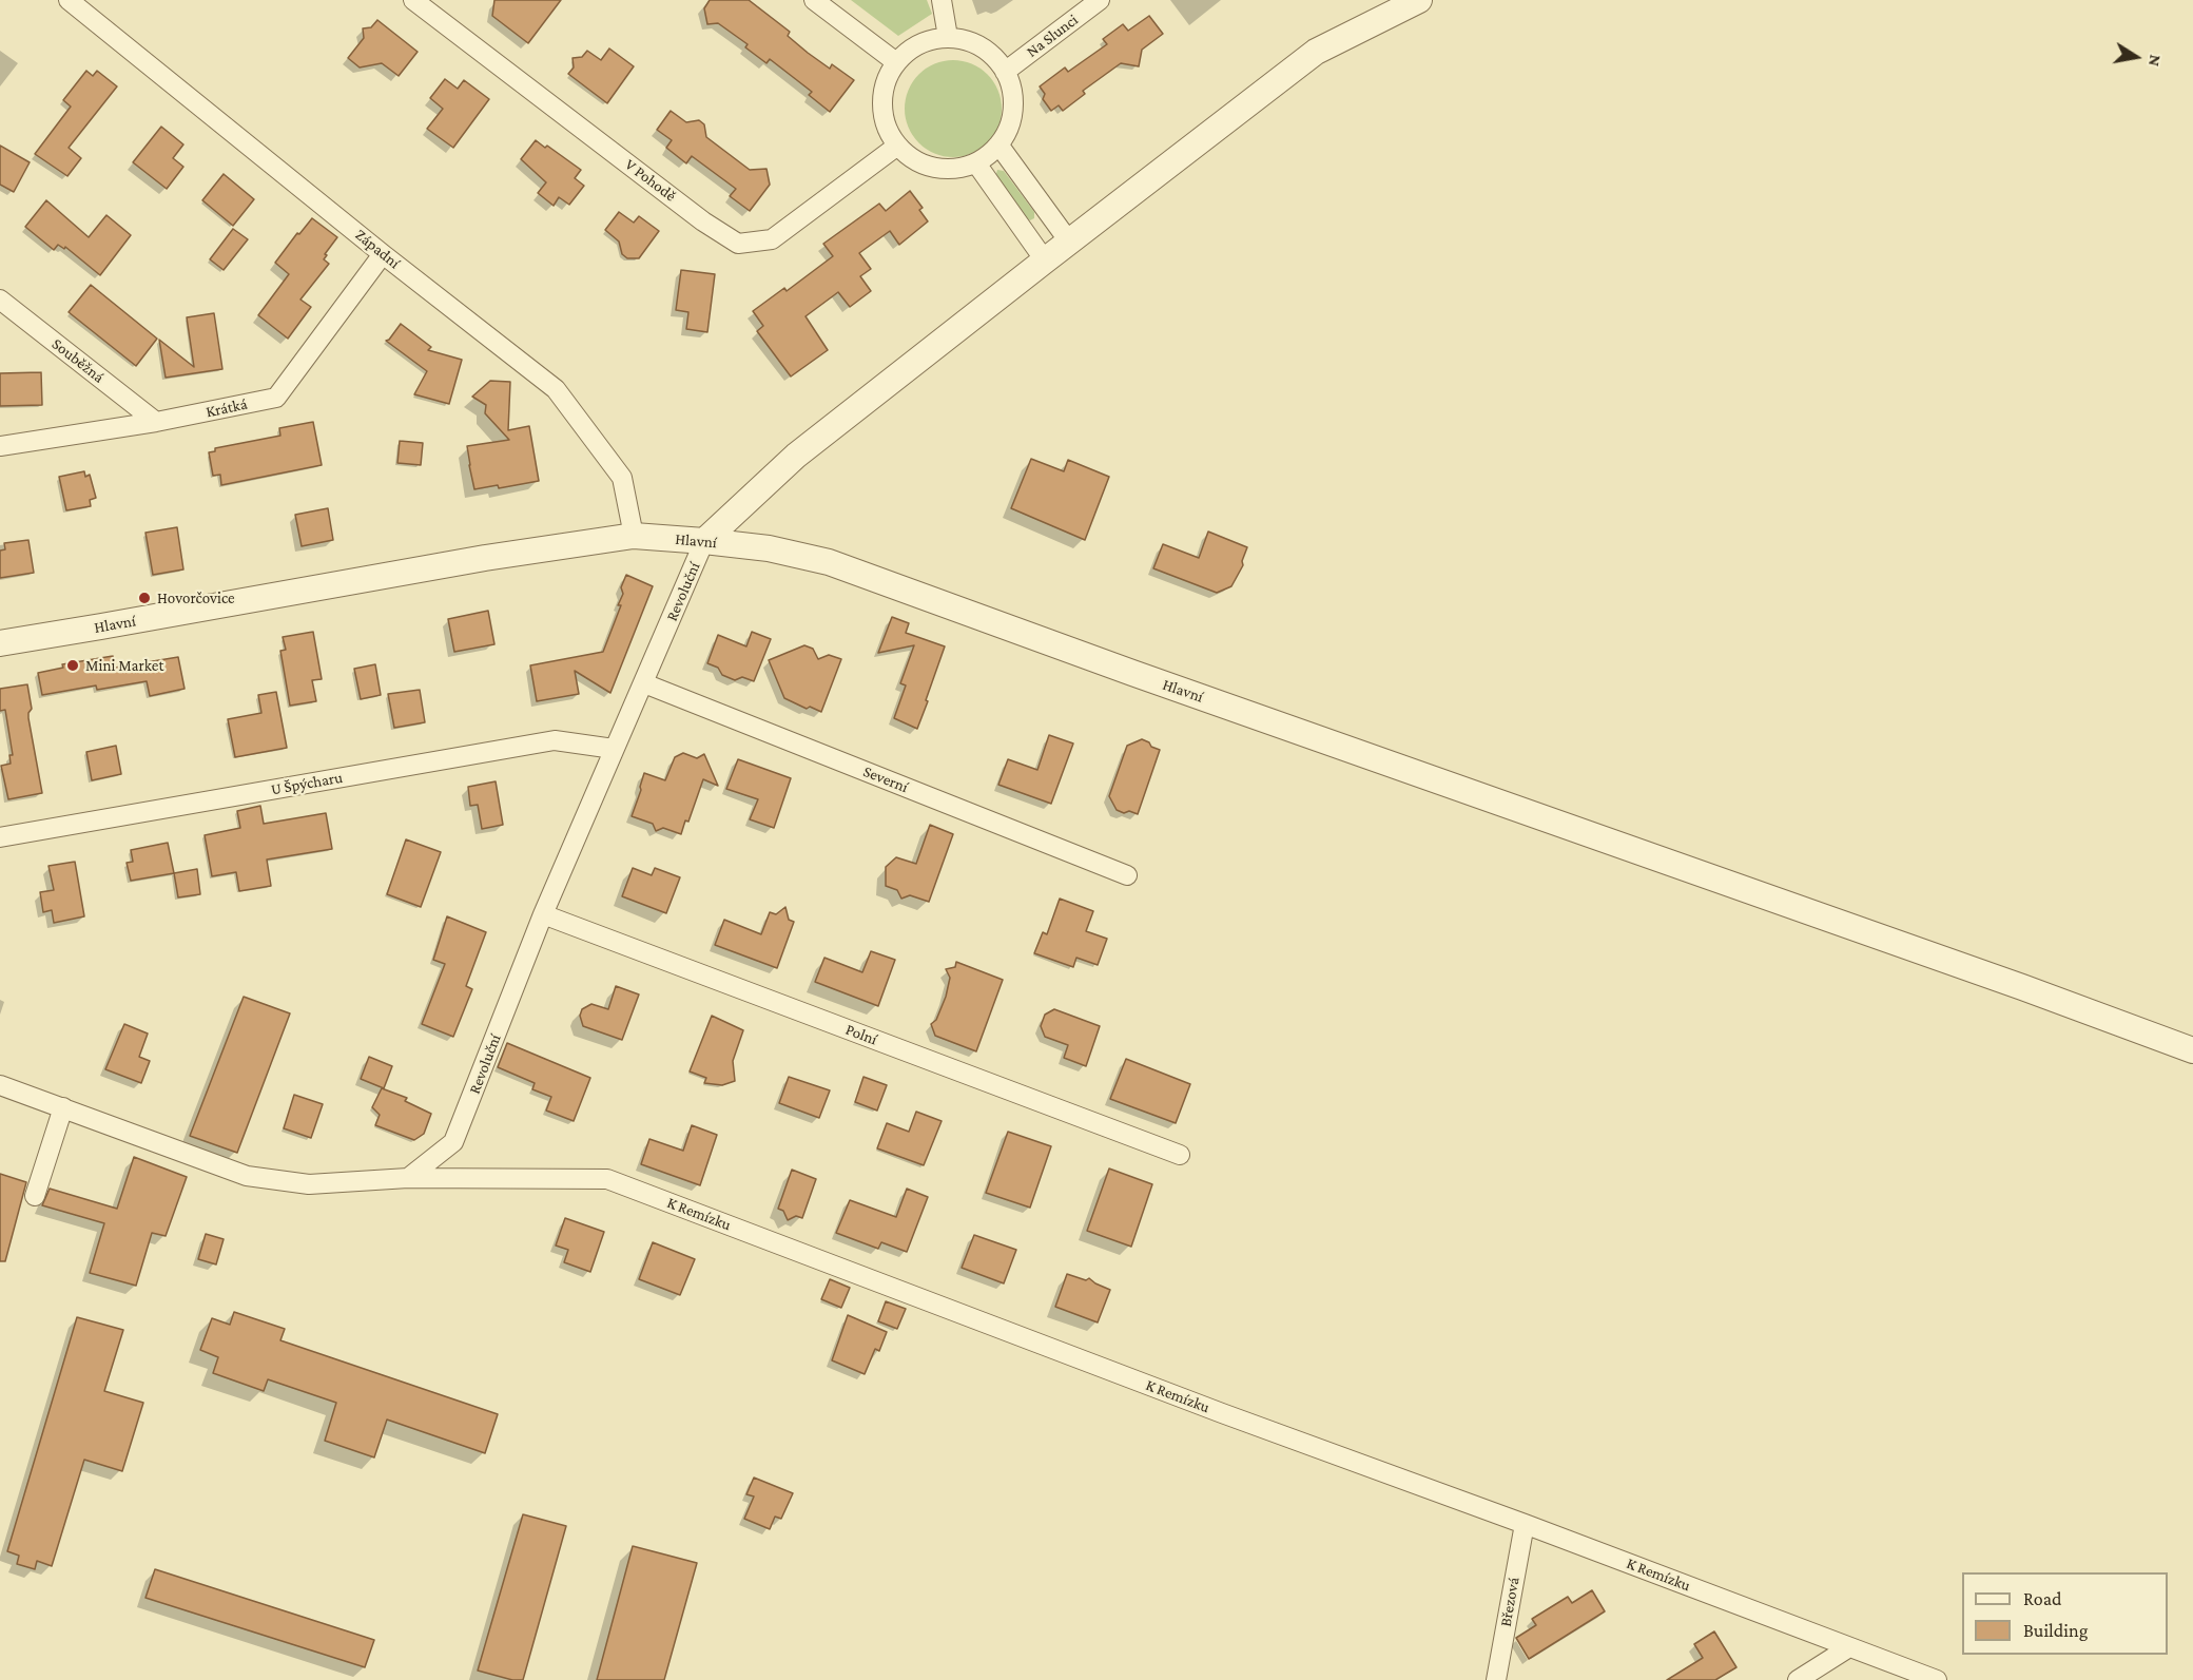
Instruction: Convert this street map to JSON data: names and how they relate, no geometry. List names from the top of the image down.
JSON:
{
  "streets": {
    "street": [
      "Na Slunci",
      "V Pohodě",
      "Západní",
      "Souběžná",
      "Krátká",
      "Hlavní",
      "Revoluční",
      "Severní",
      "U Špýcharu",
      "Polní",
      "K Remízku",
      "Březová"
    ]
  },
  "crossings": [
    ["Na Slunci", "V Pohodě"],
    ["Západní", "Krátká"],
    ["Západní", "Hlavní"],
    ["Souběžná", "Krátká"],
    ["Hlavní", "Revoluční"],
    ["Revoluční", "Severní"],
    ["Revoluční", "U Špýcharu"],
    ["Revoluční", "Polní"],
    ["Revoluční", "K Remízku"],
    ["K Remízku", "Březová"]
  ],
  "places": ["Hovorčovice", "Mini Market"],
  "legend": ["Road", "Building"],
  "north": "right"
}
